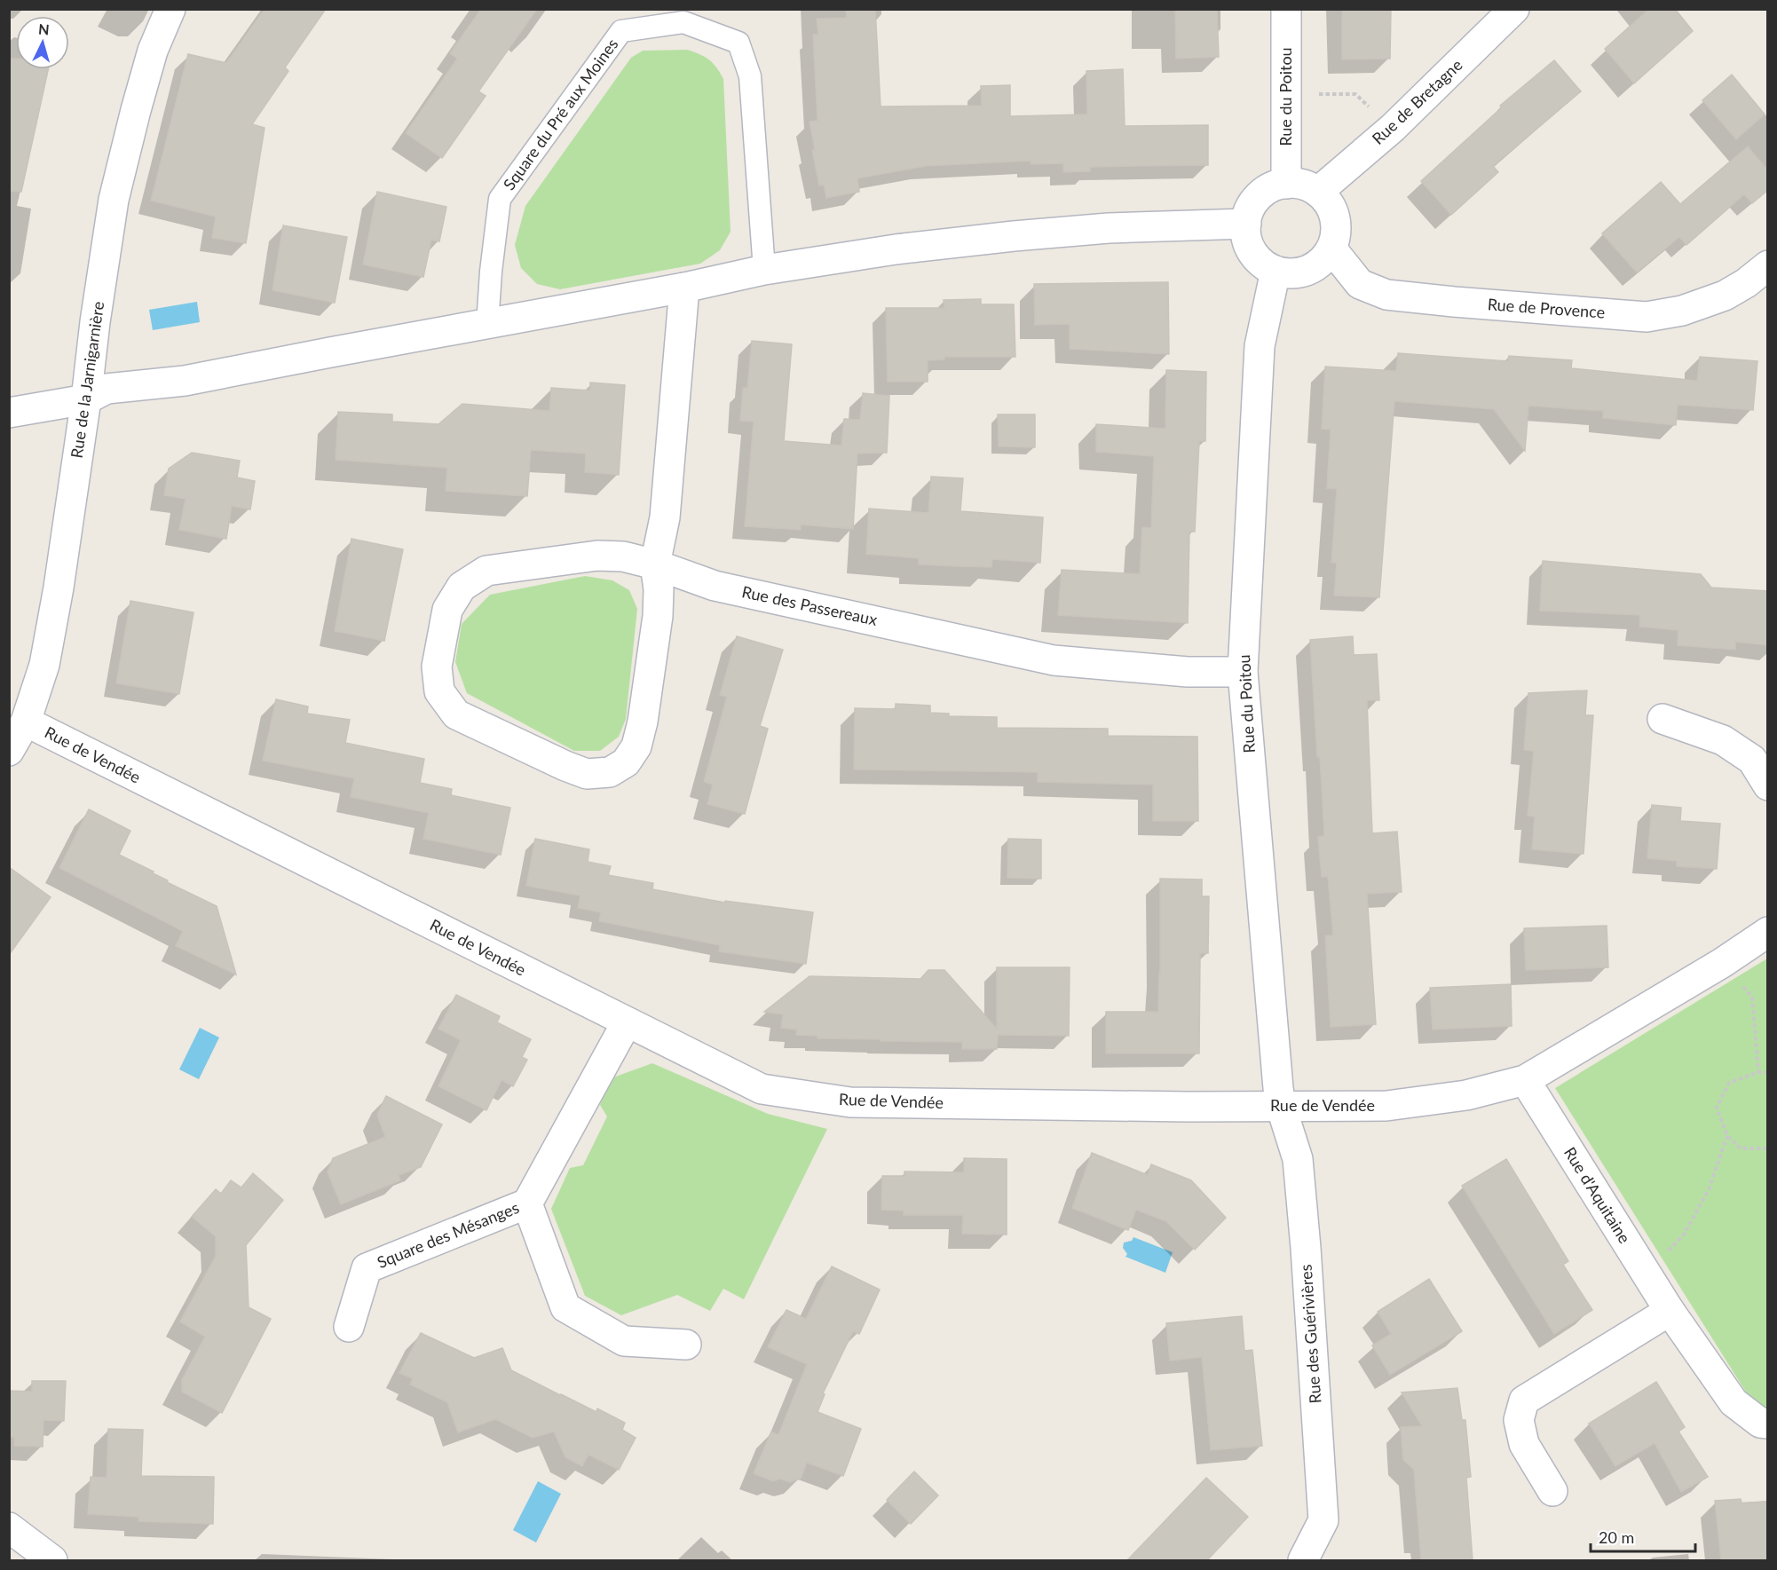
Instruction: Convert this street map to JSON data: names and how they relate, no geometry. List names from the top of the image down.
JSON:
{
  "streets": {
    "street": [
      "Rue du Poitou",
      "Rue de Bretagne",
      "Rue de Provence",
      "Rue de la Jarnigarnière",
      "Rue des Passereaux",
      "Rue de Vendée",
      "Rue d'Aquitaine",
      "Square des Mésanges",
      "Rue des Guérivières"
    ],
    "lane": ["Square du Pré aux Moines"]
  },
  "crossings": [
    ["Rue du Poitou", "Rue de Bretagne"],
    ["Rue du Poitou", "Rue de Provence"],
    ["Rue du Poitou", "Rue des Passereaux"],
    ["Rue du Poitou", "Rue de Vendée"],
    ["Rue du Poitou", "Rue des Guérivières"],
    ["Rue de Bretagne", "Rue de Provence"],
    ["Rue de la Jarnigarnière", "Rue de Vendée"],
    ["Rue de Vendée", "Rue d'Aquitaine"],
    ["Rue de Vendée", "Square des Mésanges"],
    ["Rue de Vendée", "Rue des Guérivières"]
  ],
  "scale_bar": "20 m",
  "north": "top"
}
